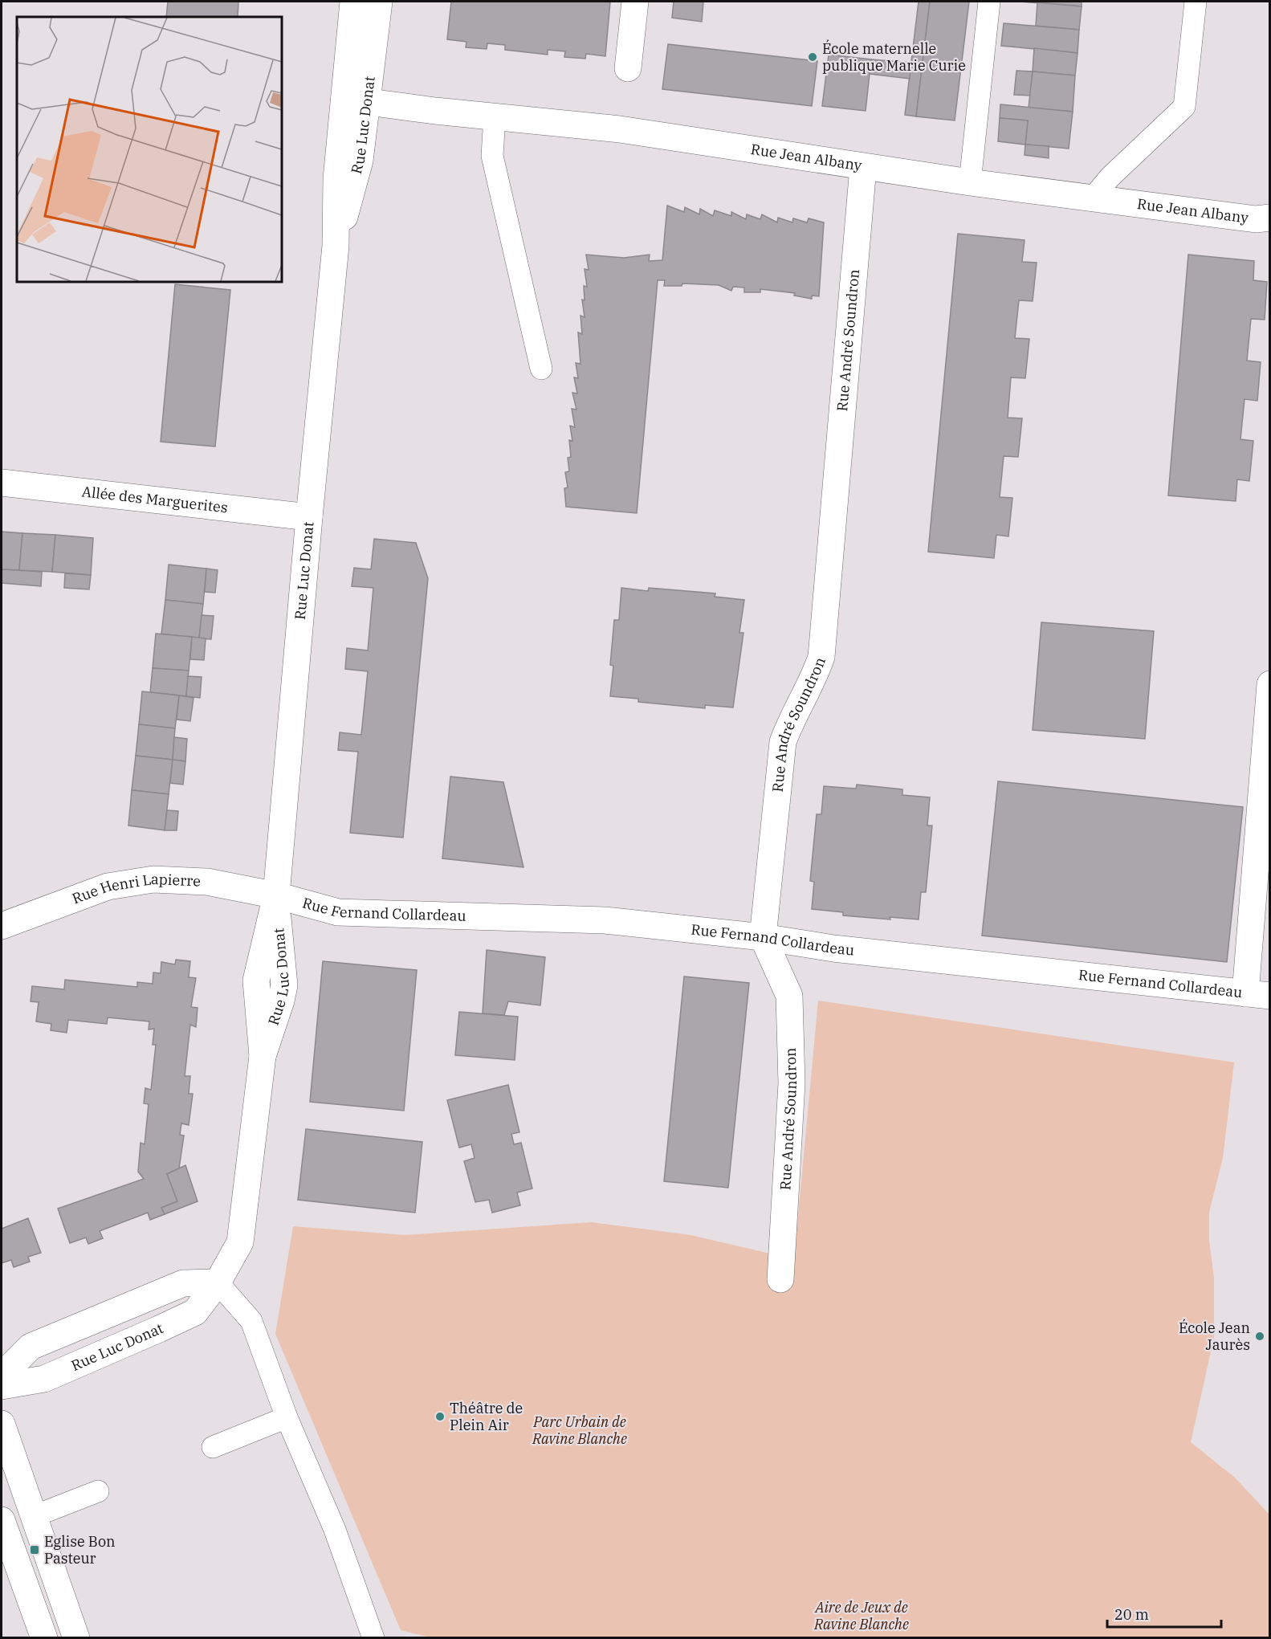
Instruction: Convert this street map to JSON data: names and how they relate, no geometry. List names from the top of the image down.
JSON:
{
  "streets": {
    "street": [
      "Rue Luc Donat",
      "Rue Jean Albany",
      "Rue André Soundron",
      "Allée des Marguerites",
      "Rue Henri Lapierre",
      "Rue Fernand Collardeau"
    ]
  },
  "crossings": [
    ["Rue Luc Donat", "Rue Jean Albany"],
    ["Rue Luc Donat", "Allée des Marguerites"],
    ["Rue Luc Donat", "Rue Henri Lapierre"],
    ["Rue Luc Donat", "Rue Fernand Collardeau"],
    ["Rue Jean Albany", "Rue André Soundron"],
    ["Rue André Soundron", "Rue Fernand Collardeau"],
    ["Rue Henri Lapierre", "Rue Fernand Collardeau"]
  ],
  "parks": ["Parc Urbain de Ravine Blanche", "Aire de Jeux de Ravine Blanche"],
  "places": {
    "other": ["École maternelle publique Marie Curie", "École Jean Jaurès", "Théâtre de Plein Air"],
    "transit": ["Eglise Bon Pasteur"]
  },
  "scale_bar": "20 m"
}
